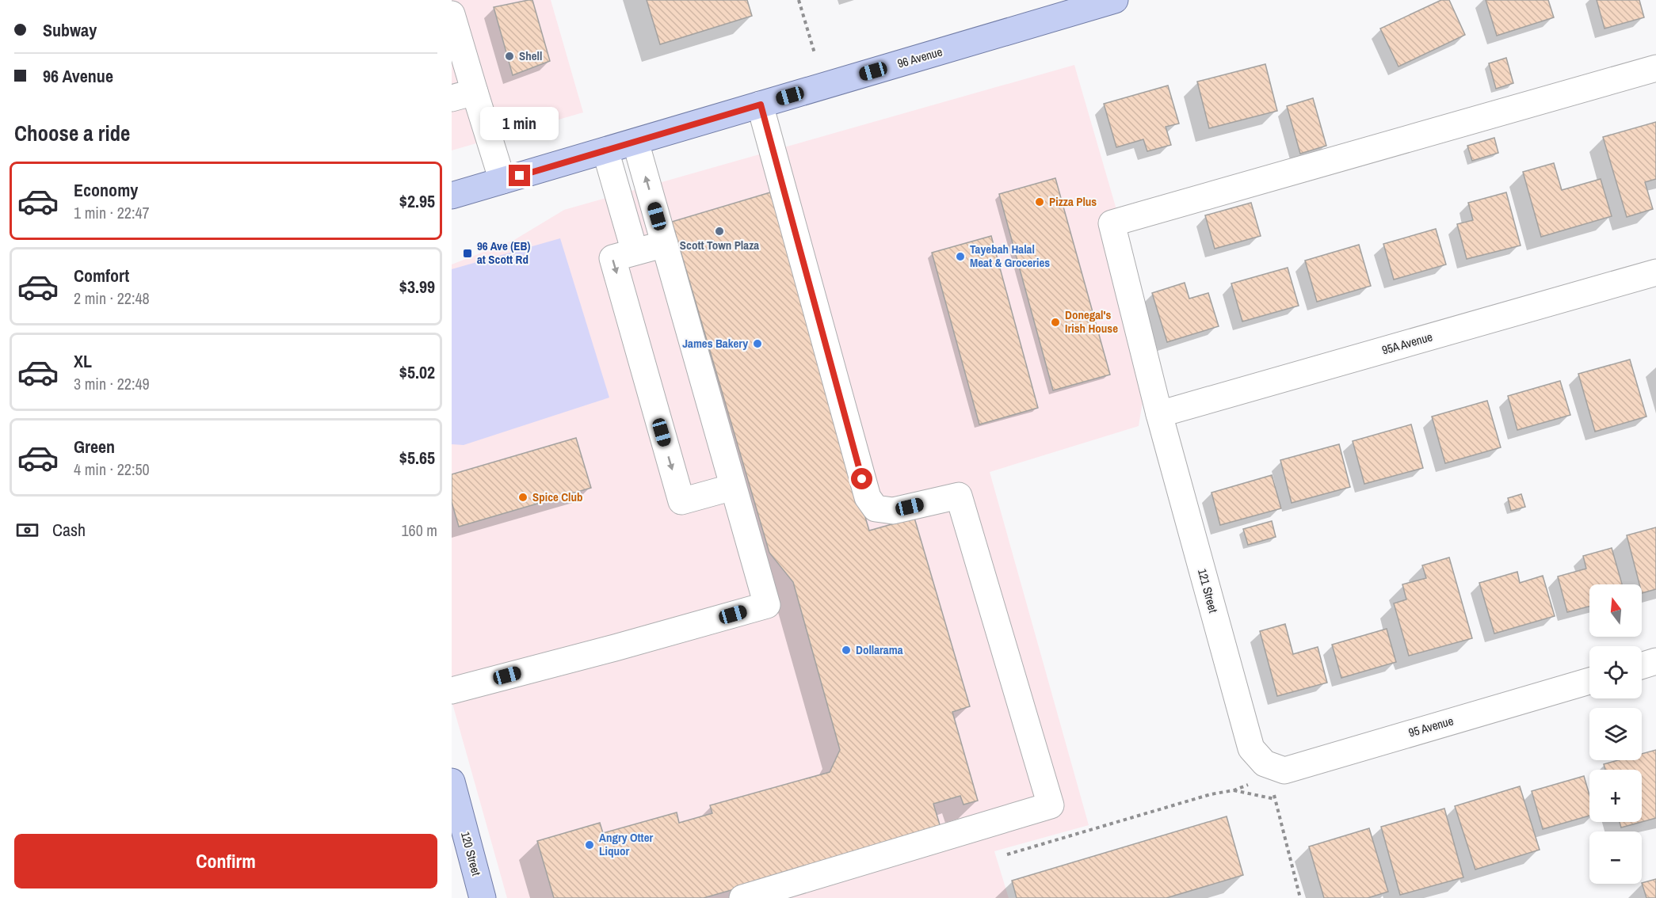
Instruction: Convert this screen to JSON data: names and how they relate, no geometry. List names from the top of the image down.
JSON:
{
  "streets": {
    "main road": ["96 Avenue", "120 Street"],
    "street": ["95A Avenue", "121 Street", "95 Avenue"]
  },
  "crossings": [
    ["95A Avenue", "121 Street"],
    ["121 Street", "95 Avenue"]
  ],
  "places": {
    "other": [
      "Shell",
      "Pizza Plus",
      "Scott Town Plaza",
      "Tayebah Halal Meat & Groceries",
      "Donegal's Irish House",
      "James Bakery",
      "Spice Club",
      "Dollarama",
      "Angry Otter Liquor"
    ],
    "transit": ["96 Ave (EB) at Scott Rd"]
  },
  "north": "top",
  "page": {
    "banner": ["Subway", "96 Avenue"],
    "heading": "Choose a ride",
    "bubble": "1 min",
    "list": [
      {
        "name": "Economy",
        "note": "1 min · 22:47",
        "value": "$2.95"
      },
      {
        "name": "Comfort",
        "note": "2 min · 22:48",
        "value": "$3.99"
      },
      {
        "name": "XL",
        "note": "3 min · 22:49",
        "value": "$5.02"
      },
      {
        "name": "Green",
        "note": "4 min · 22:50",
        "value": "$5.65"
      }
    ],
    "pay": ["Cash", "160 m"],
    "map_buttons": ["+", "−"],
    "buttons": "Confirm"
  }
}
